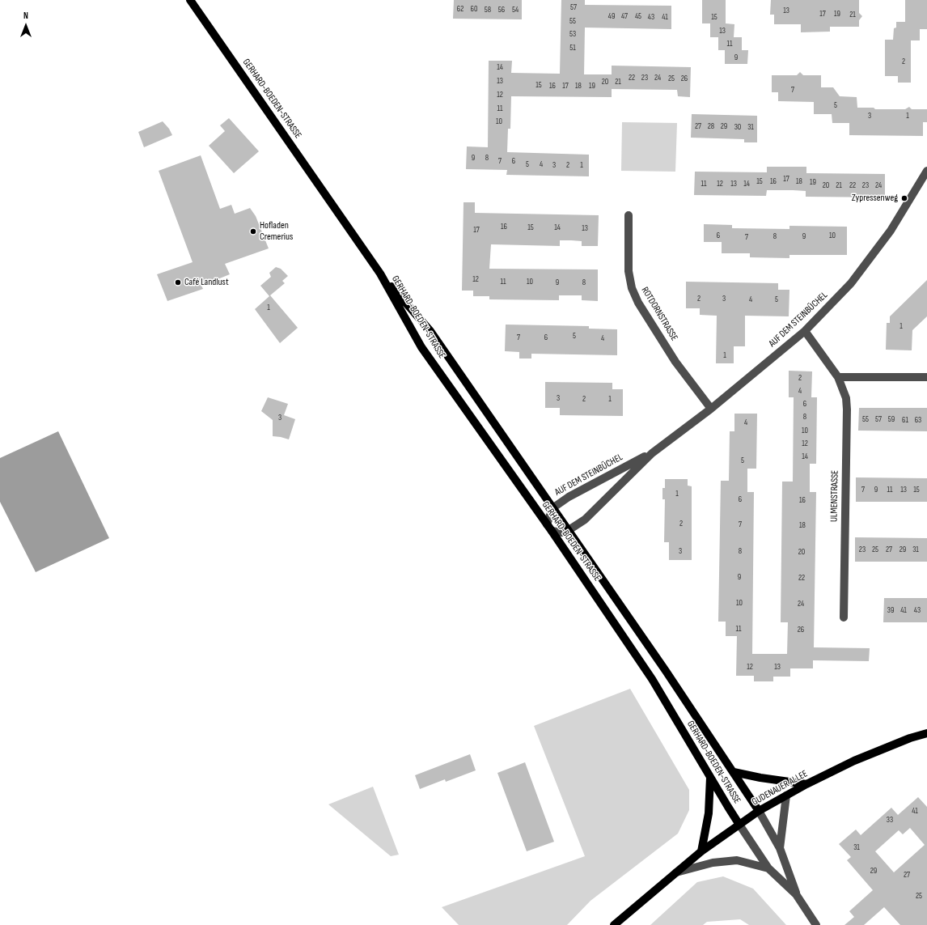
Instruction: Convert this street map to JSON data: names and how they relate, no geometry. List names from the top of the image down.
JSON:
{
  "streets": {
    "main road": ["GERHARD-BOEDEN-STRASSE", "GUDENAUER ALLEE"],
    "street": ["ROTDORNSTRASSE", "AUF DEM STEINBÜCHEL", "ULMENSTRASSE"]
  },
  "crossings": [
    ["GERHARD-BOEDEN-STRASSE", "AUF DEM STEINBÜCHEL"],
    ["GERHARD-BOEDEN-STRASSE", "GUDENAUER ALLEE"],
    ["ROTDORNSTRASSE", "AUF DEM STEINBÜCHEL"],
    ["AUF DEM STEINBÜCHEL", "ULMENSTRASSE"]
  ],
  "places": ["Zypressenweg", "Hofladen Cremerius", "Café Landlust"],
  "house_numbers": [
    "57",
    "62",
    "60",
    "58",
    "56",
    "54",
    "13",
    "17",
    "19",
    "21",
    "49",
    "47",
    "45",
    "43",
    "41",
    "15",
    "55",
    "13",
    "53",
    "11",
    "51",
    "9",
    "2",
    "14",
    "22",
    "23",
    "24",
    "25",
    "26",
    "13",
    "20",
    "21",
    "15",
    "16",
    "17",
    "18",
    "19",
    "7",
    "12",
    "5",
    "11",
    "3",
    "1",
    "10",
    "27",
    "28",
    "29",
    "30",
    "31",
    "9",
    "8",
    "7",
    "6",
    "5",
    "4",
    "3",
    "2",
    "1",
    "17",
    "15",
    "16",
    "18",
    "19",
    "11",
    "12",
    "13",
    "14",
    "20",
    "21",
    "22",
    "23",
    "24",
    "16",
    "15",
    "14",
    "13",
    "17",
    "6",
    "10",
    "8",
    "9",
    "7",
    "12",
    "11",
    "10",
    "9",
    "8",
    "2",
    "3",
    "4",
    "5",
    "1",
    "1",
    "5",
    "7",
    "6",
    "4",
    "1",
    "2",
    "4",
    "3",
    "2",
    "1",
    "6",
    "8",
    "3",
    "55",
    "57",
    "59",
    "61",
    "63",
    "4",
    "10",
    "12",
    "14",
    "5",
    "7",
    "9",
    "11",
    "13",
    "15",
    "1",
    "6",
    "16",
    "2",
    "7",
    "18",
    "23",
    "25",
    "27",
    "29",
    "31",
    "3",
    "8",
    "20",
    "9",
    "22",
    "10",
    "24",
    "39",
    "41",
    "43",
    "11",
    "26",
    "12",
    "13",
    "41",
    "33",
    "31",
    "29",
    "27",
    "25"
  ],
  "north": "top"
}
